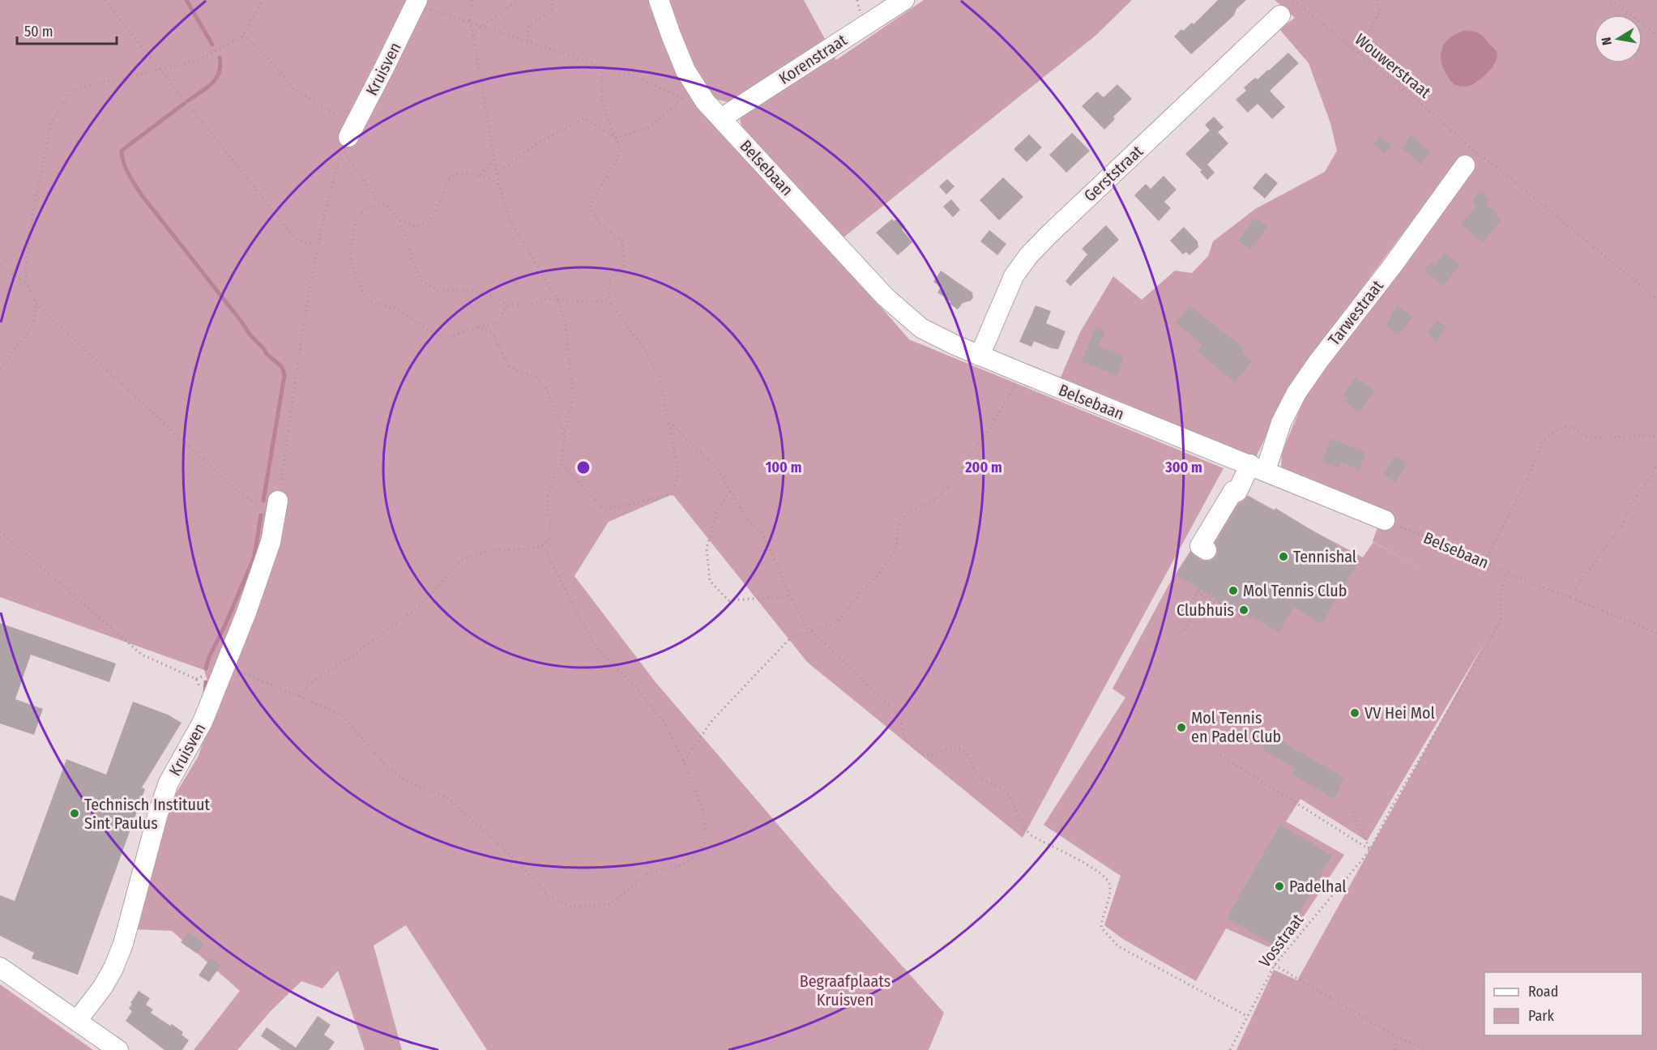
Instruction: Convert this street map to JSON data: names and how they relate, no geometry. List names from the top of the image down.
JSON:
{
  "streets": {
    "street": [
      "Korenstraat",
      "Kruisven",
      "Belsebaan",
      "Gerststraat",
      "Tarwestraat"
    ],
    "path": ["Wouwerstraat", "Vosstraat"]
  },
  "crossings": [
    ["Korenstraat", "Belsebaan"],
    ["Wouwerstraat", "Tarwestraat"],
    ["Belsebaan", "Gerststraat"],
    ["Belsebaan", "Tarwestraat"],
    ["Belsebaan", "Vosstraat"]
  ],
  "parks": ["Begraafplaats Kruisven"],
  "places": [
    "Tennishal",
    "Mol Tennis Club",
    "Clubhuis",
    "VV Hei Mol",
    "Mol Tennis en Padel Club",
    "Technisch Instituut Sint Paulus",
    "Padelhal"
  ],
  "legend": ["Road", "Park"],
  "scale_bar": "50 m",
  "north": "left",
  "rings": ["100 m", "200 m", "300 m"]
}
